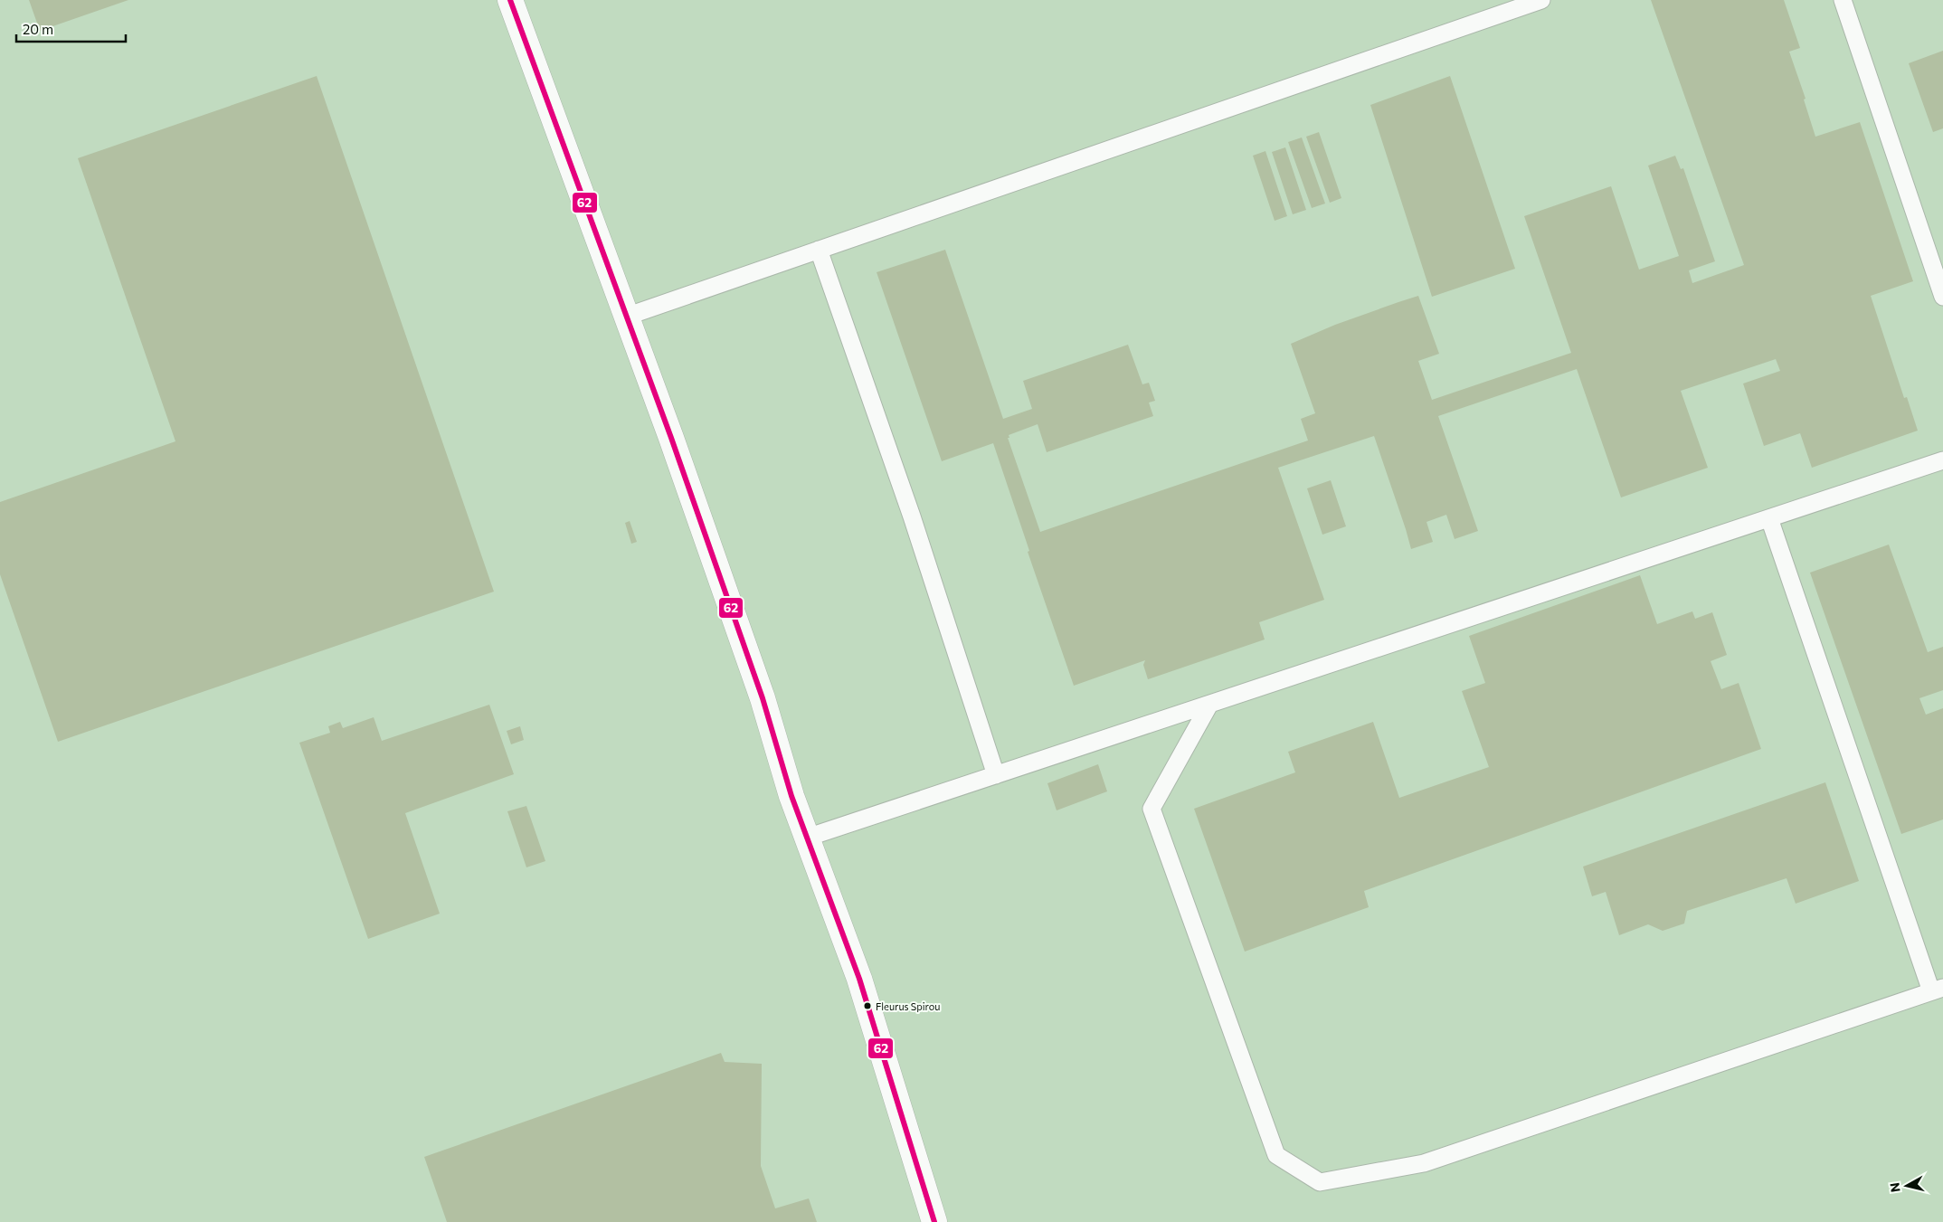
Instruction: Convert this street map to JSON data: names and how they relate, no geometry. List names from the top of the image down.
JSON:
{
  "places": ["Fleurus Spirou"],
  "lines": ["transit line 62"],
  "scale_bar": "20 m",
  "north": "left"
}
